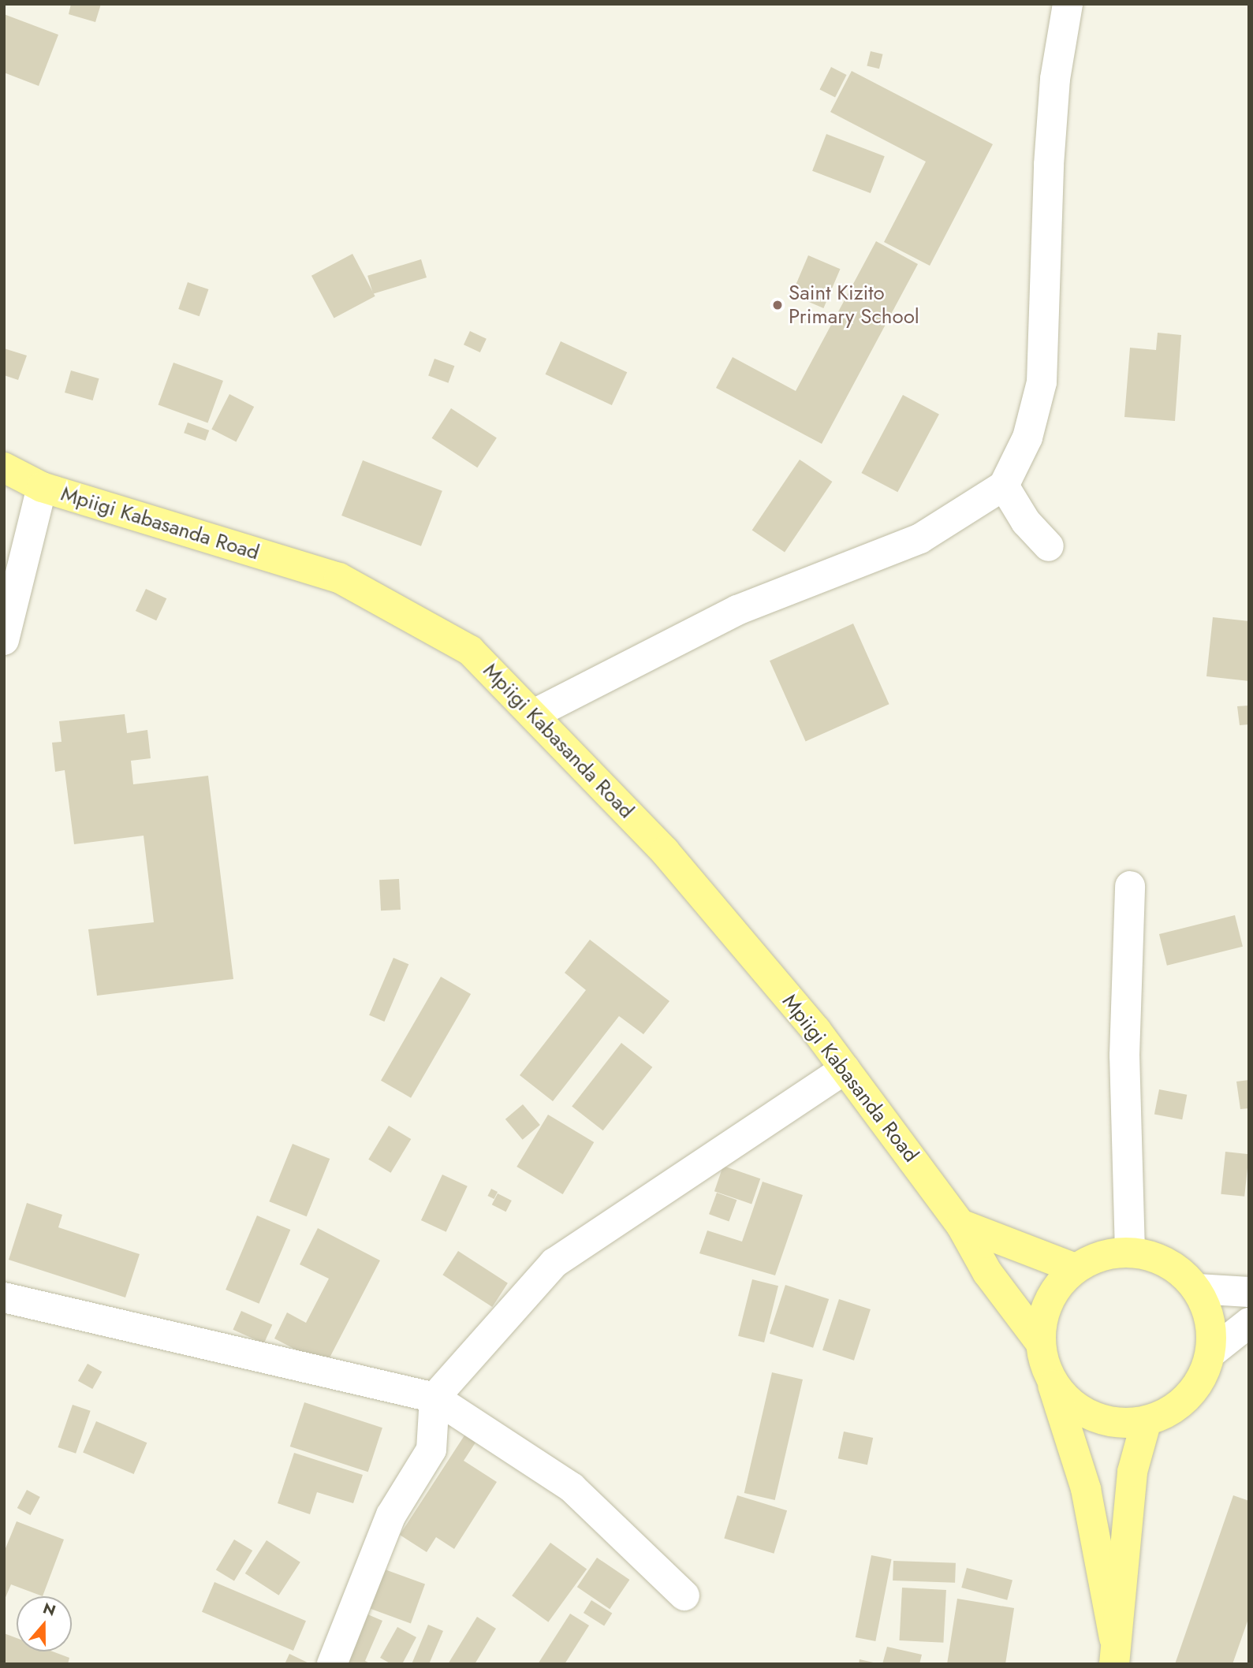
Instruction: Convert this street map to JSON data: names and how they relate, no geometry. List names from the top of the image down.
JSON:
{
  "streets": {
    "main road": ["Mpiigi Kabasanda Road"]
  },
  "places": ["Saint Kizito Primary School"],
  "north": "top"
}
